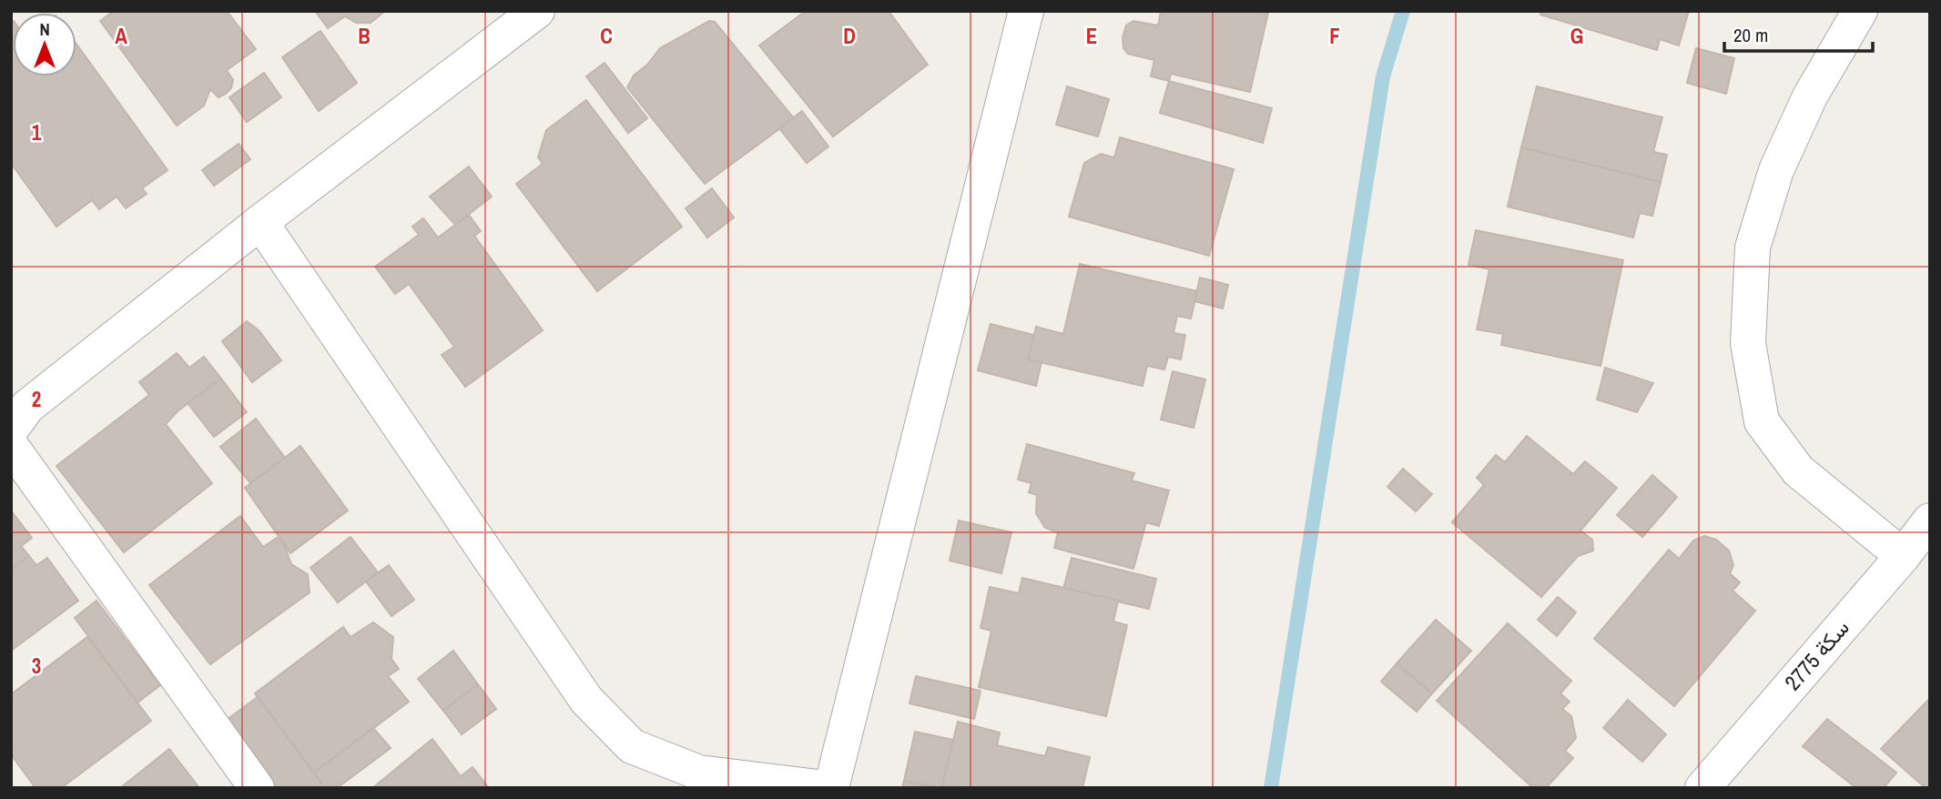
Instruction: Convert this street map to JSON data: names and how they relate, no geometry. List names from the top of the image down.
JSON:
{
  "streets": {
    "street": ["سكة 2775"]
  },
  "scale_bar": "20 m",
  "north": "top",
  "grid": {
    "columns": [
      "A",
      "B",
      "C",
      "D",
      "E",
      "F",
      "G"
    ],
    "rows": ["1", "2", "3"]
  }
}
